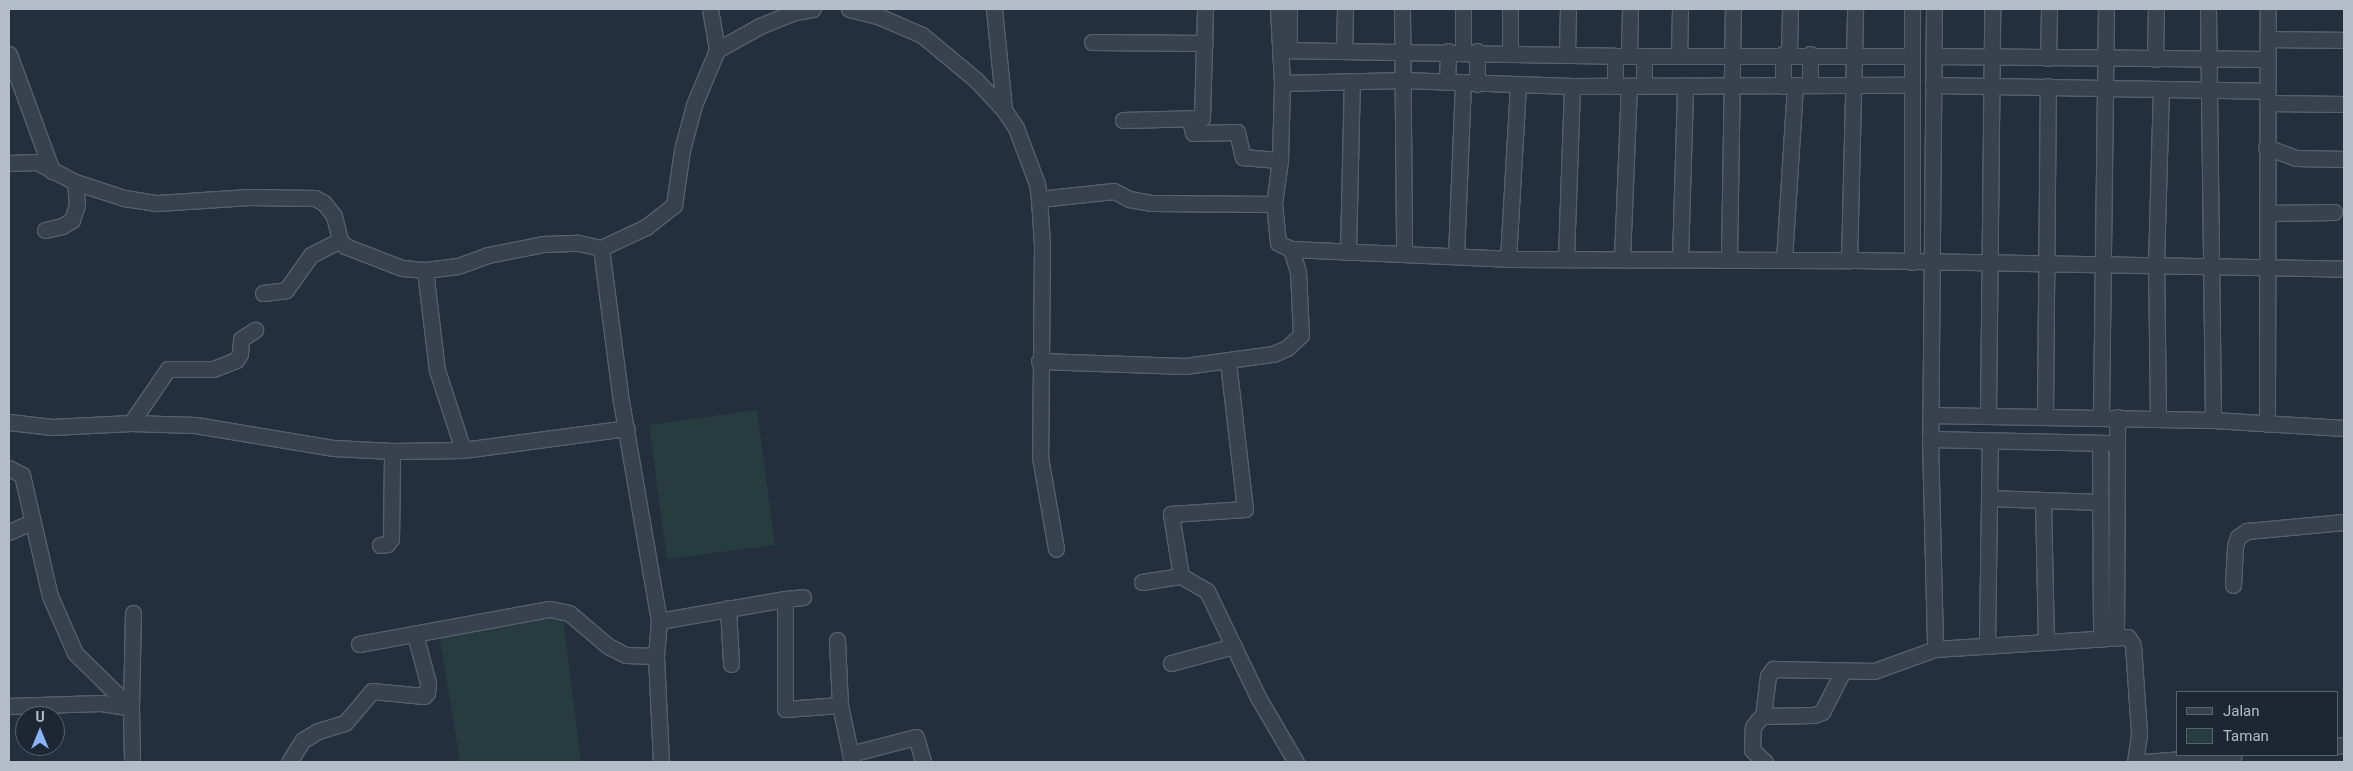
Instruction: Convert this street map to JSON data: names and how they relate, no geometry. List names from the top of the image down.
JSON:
{
  "legend": ["Jalan", "Taman"],
  "north": "top"
}
